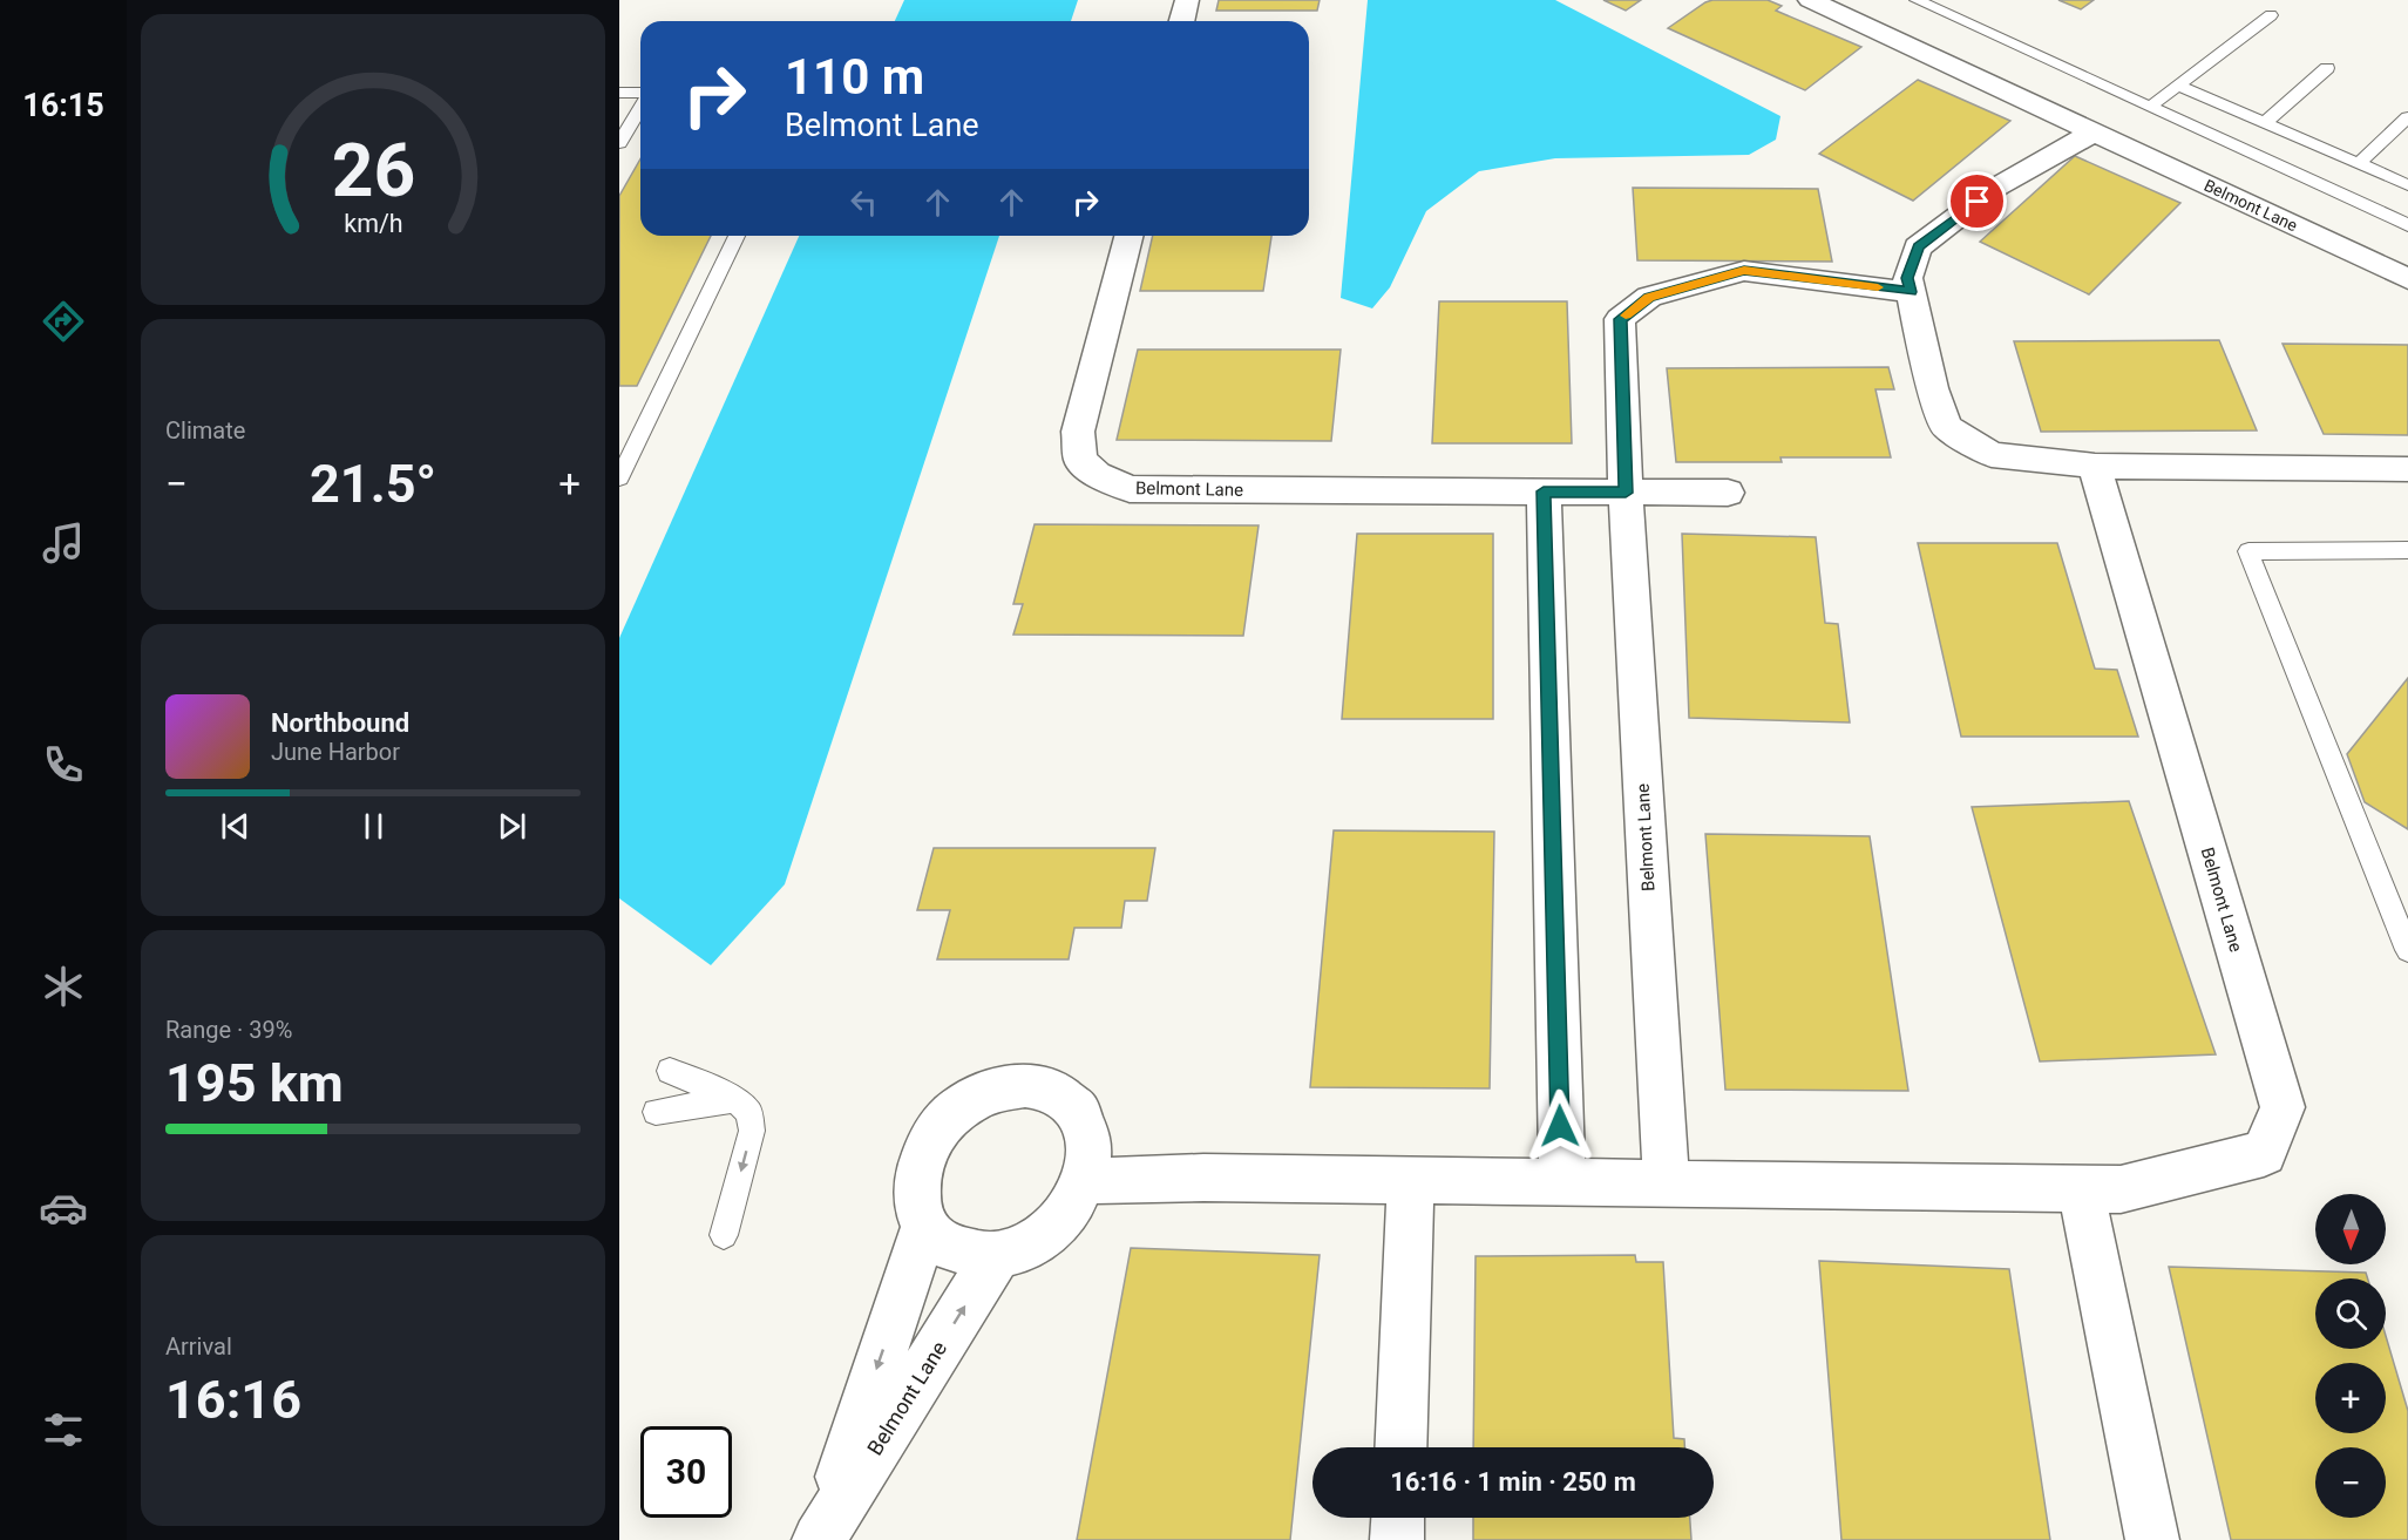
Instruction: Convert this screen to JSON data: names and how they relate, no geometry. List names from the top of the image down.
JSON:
{
  "streets": {
    "street": ["Belmont Lane"]
  },
  "north": "bottom",
  "page": {
    "tabs": "16:15",
    "turn": ["110 m", "Belmont Lane"],
    "tile": [
      "Climate",
      ["Range · 39%", "195 km"],
      ["Arrival", "16:16"]
    ],
    "heat": ["−", "21.5°", "+"],
    "song": ["Northbound", "June Harbor"],
    "map_buttons": ["+", "−"],
    "limit": "30",
    "trip": "16:16 · 1 min · 250 m",
    "gauge": ["26", "km/h"]
  }
}
